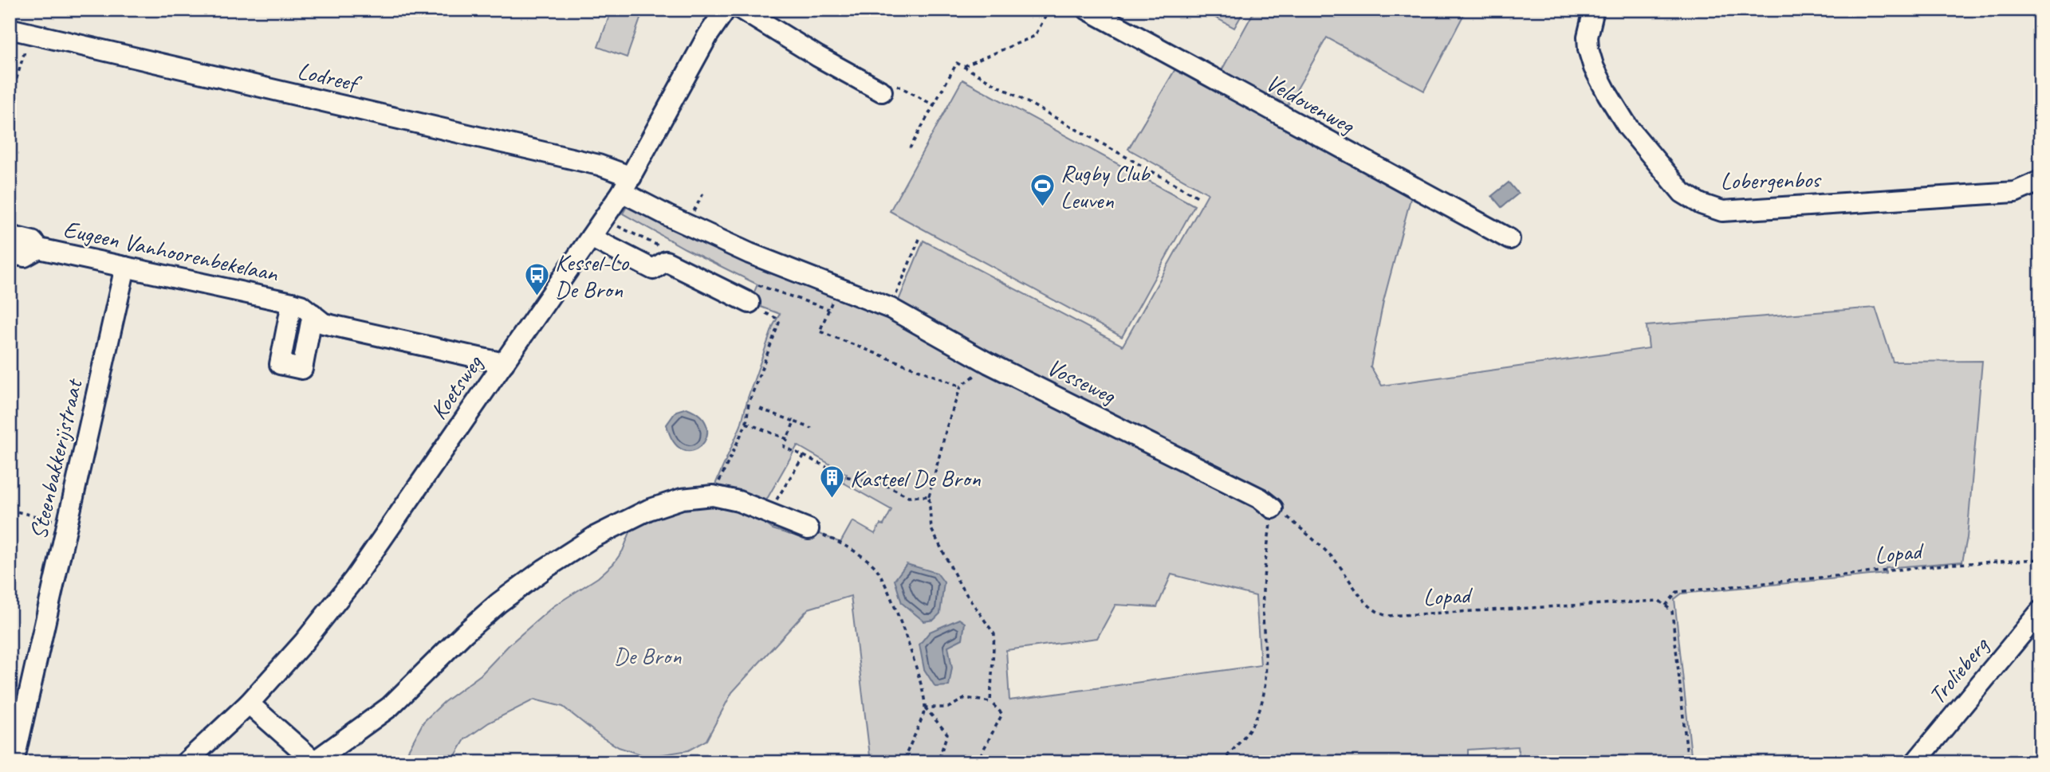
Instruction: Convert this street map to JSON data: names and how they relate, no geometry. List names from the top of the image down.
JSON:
{
  "streets": {
    "street": [
      "Lodreef",
      "Veldovenweg",
      "Lobergenbos",
      "Eugeen Vanhoorenbekelaan",
      "Vosseweg",
      "Koetsweg",
      "Steenbakkerijstraat",
      "Trolieberg"
    ],
    "path": ["Lopad"]
  },
  "crossings": [
    ["Lodreef", "Vosseweg"],
    ["Lodreef", "Koetsweg"],
    ["Eugeen Vanhoorenbekelaan", "Koetsweg"],
    ["Eugeen Vanhoorenbekelaan", "Steenbakkerijstraat"],
    ["Vosseweg", "Koetsweg"],
    ["Vosseweg", "Lopad"]
  ],
  "parks": ["De Bron"],
  "places": {
    "sports": ["Rugby Club Leuven"],
    "bus stop": ["Kessel-Lo De Bron"],
    "building": ["Kasteel De Bron"]
  }
}
